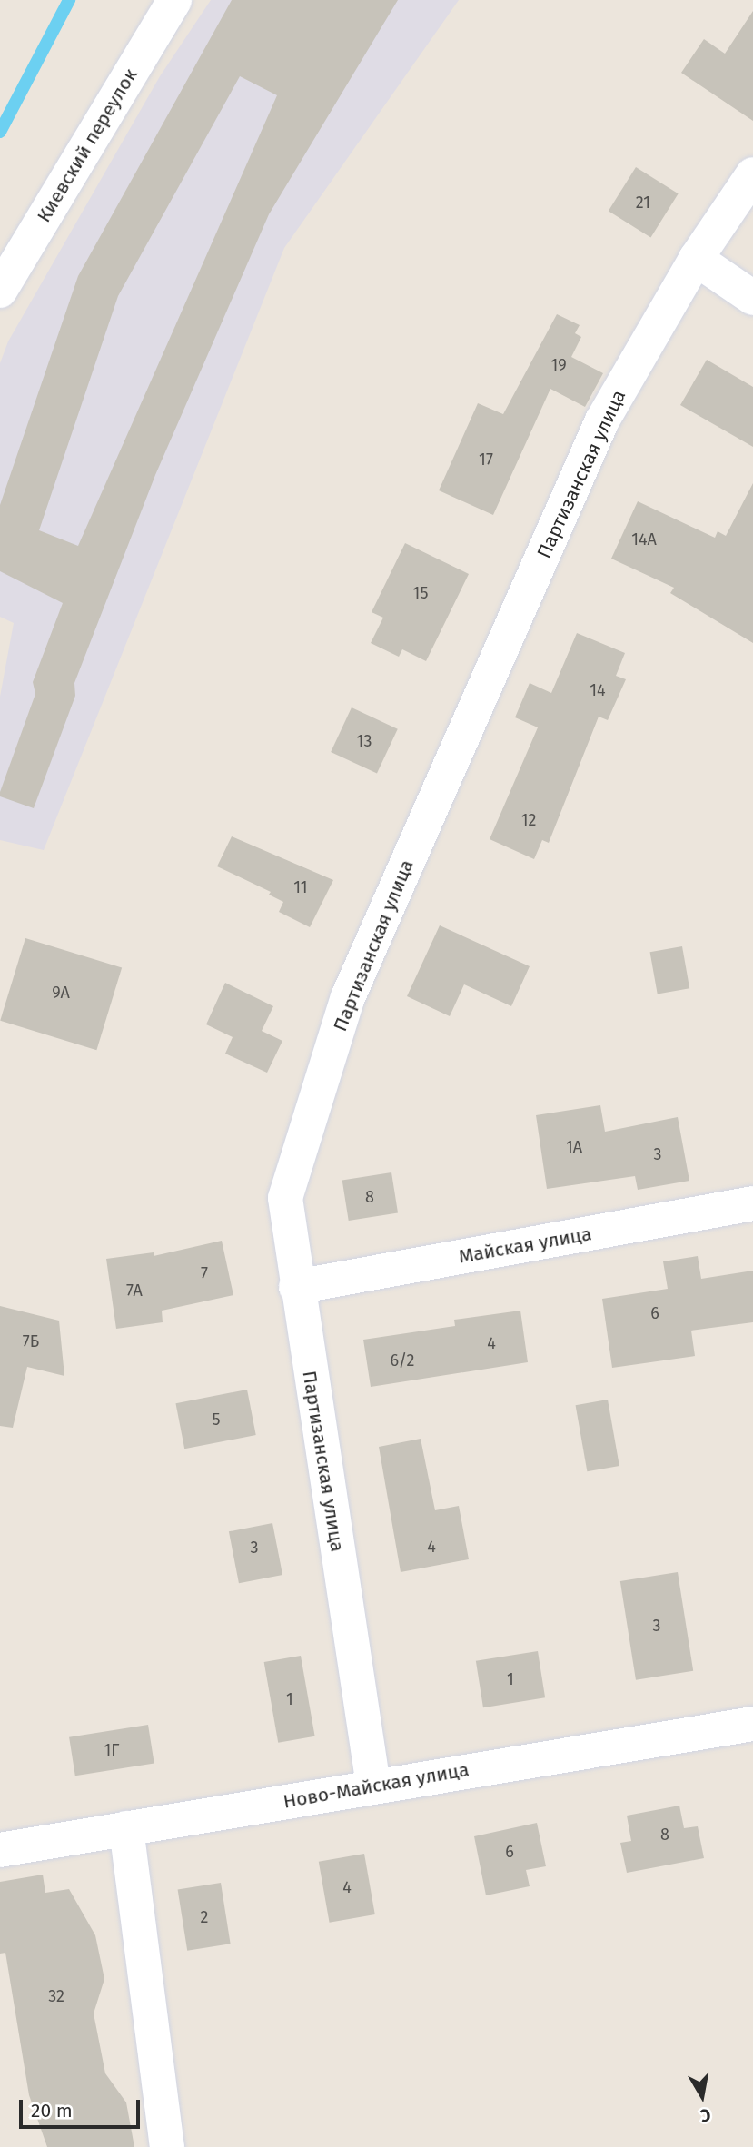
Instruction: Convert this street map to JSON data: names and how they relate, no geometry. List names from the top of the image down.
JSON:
{
  "streets": {
    "street": [
      "Киевский переулок",
      "Партизанская улица",
      "Майская улица",
      "Ново-Майская улица"
    ]
  },
  "crossings": [
    ["Партизанская улица", "Майская улица"],
    ["Партизанская улица", "Ново-Майская улица"]
  ],
  "house_numbers": [
    "21",
    "19",
    "17",
    "14А",
    "15",
    "14",
    "13",
    "12",
    "11",
    "9А",
    "1А",
    "3",
    "8",
    "7",
    "7А",
    "6",
    "7Б",
    "4",
    "6/2",
    "5",
    "4",
    "3",
    "3",
    "1",
    "1",
    "1Г",
    "8",
    "6",
    "4",
    "2",
    "32"
  ],
  "scale_bar": "20 m",
  "north": "bottom"
}
